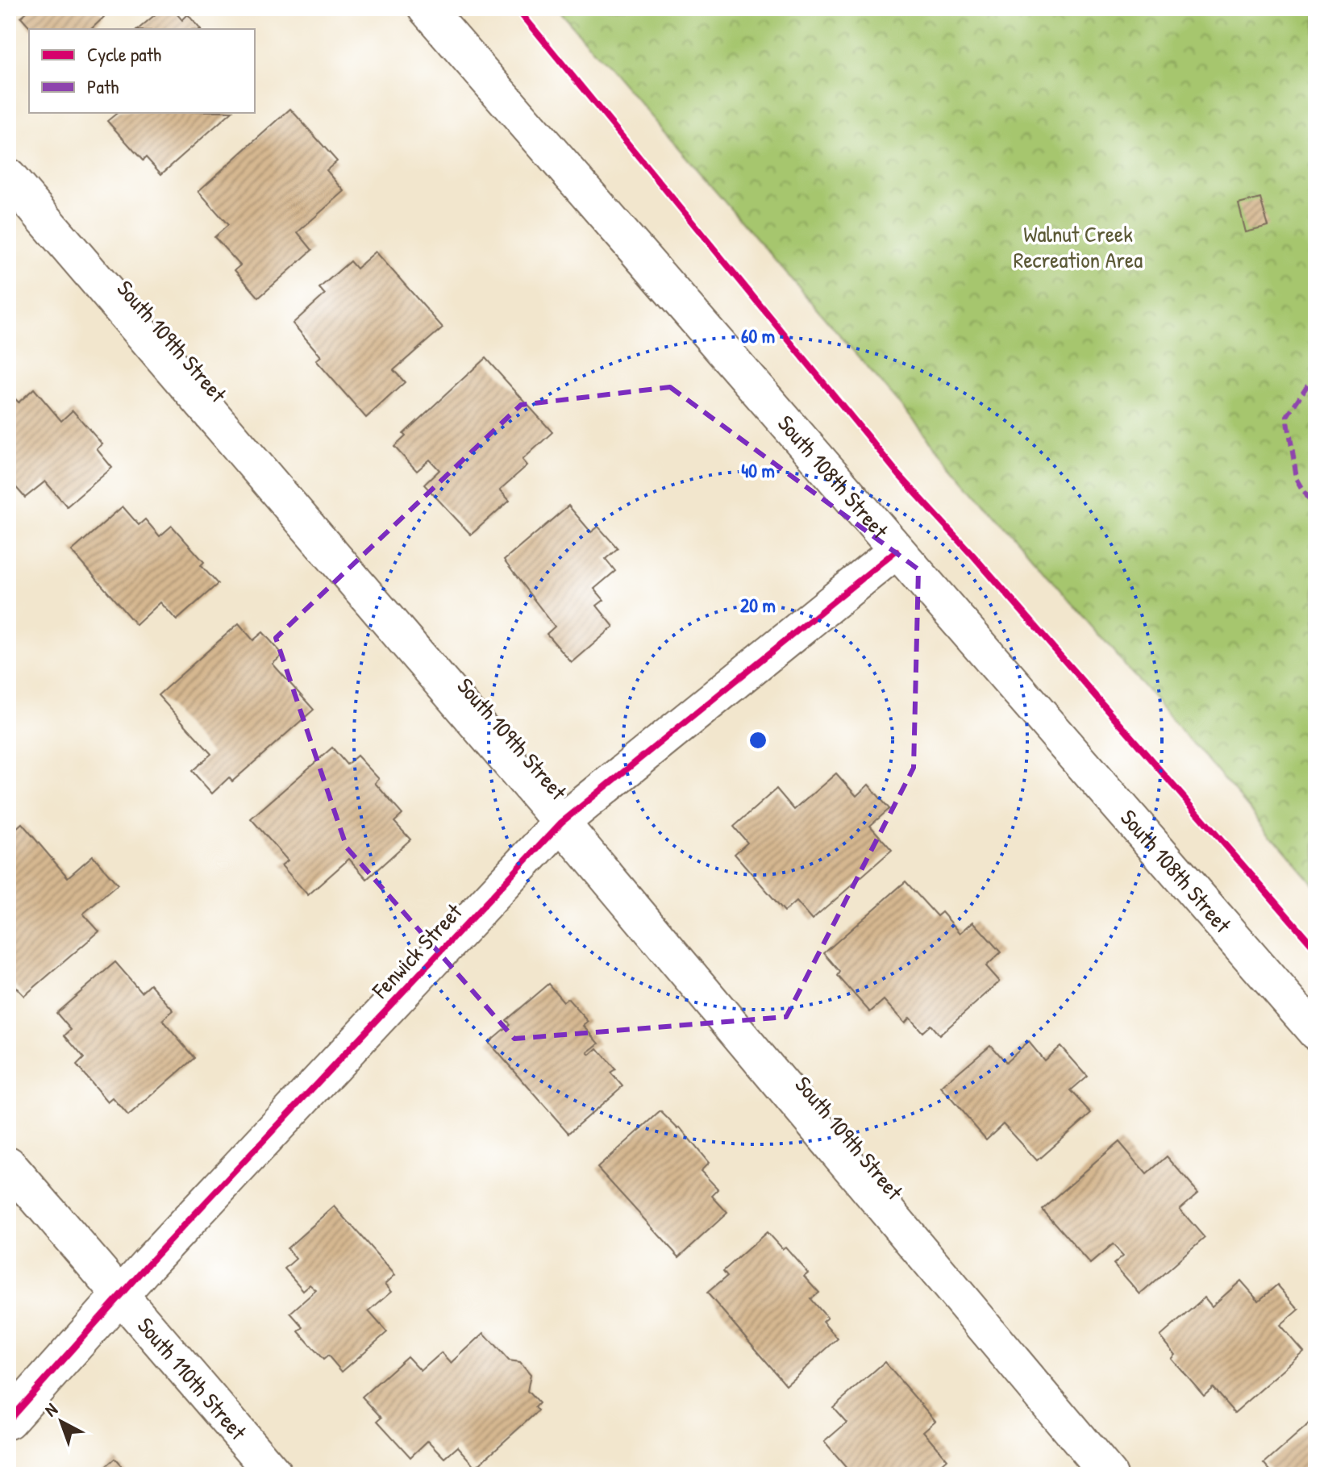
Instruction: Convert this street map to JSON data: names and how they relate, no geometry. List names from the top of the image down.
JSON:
{
  "streets": {
    "street": [
      "South 109th Street",
      "South 108th Street",
      "Fenwick Street",
      "South 110th Street"
    ]
  },
  "crossings": [
    ["South 109th Street", "Fenwick Street"],
    ["South 108th Street", "Fenwick Street"],
    ["Fenwick Street", "South 110th Street"]
  ],
  "parks": ["Walnut Creek Recreation Area"],
  "legend": ["Cycle path", "Path"],
  "north": "top left",
  "rings": ["60 m", "40 m", "20 m"]
}
